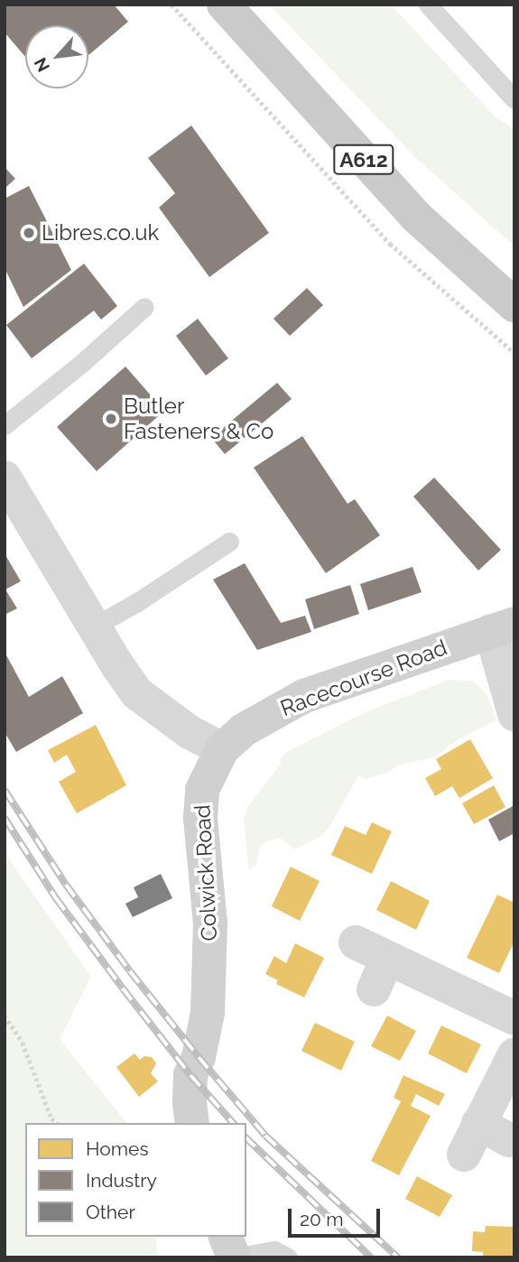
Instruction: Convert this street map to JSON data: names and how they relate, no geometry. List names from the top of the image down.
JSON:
{
  "streets": {
    "main road": ["A612"],
    "street": ["Racecourse Road", "Colwick Road"]
  },
  "crossings": [
    ["Racecourse Road", "Colwick Road"]
  ],
  "places": ["Libres.co.uk", "Butler Fasteners & Co"],
  "legend": ["Homes", "Industry", "Other"],
  "scale_bar": "20 m",
  "north": "bottom left"
}
